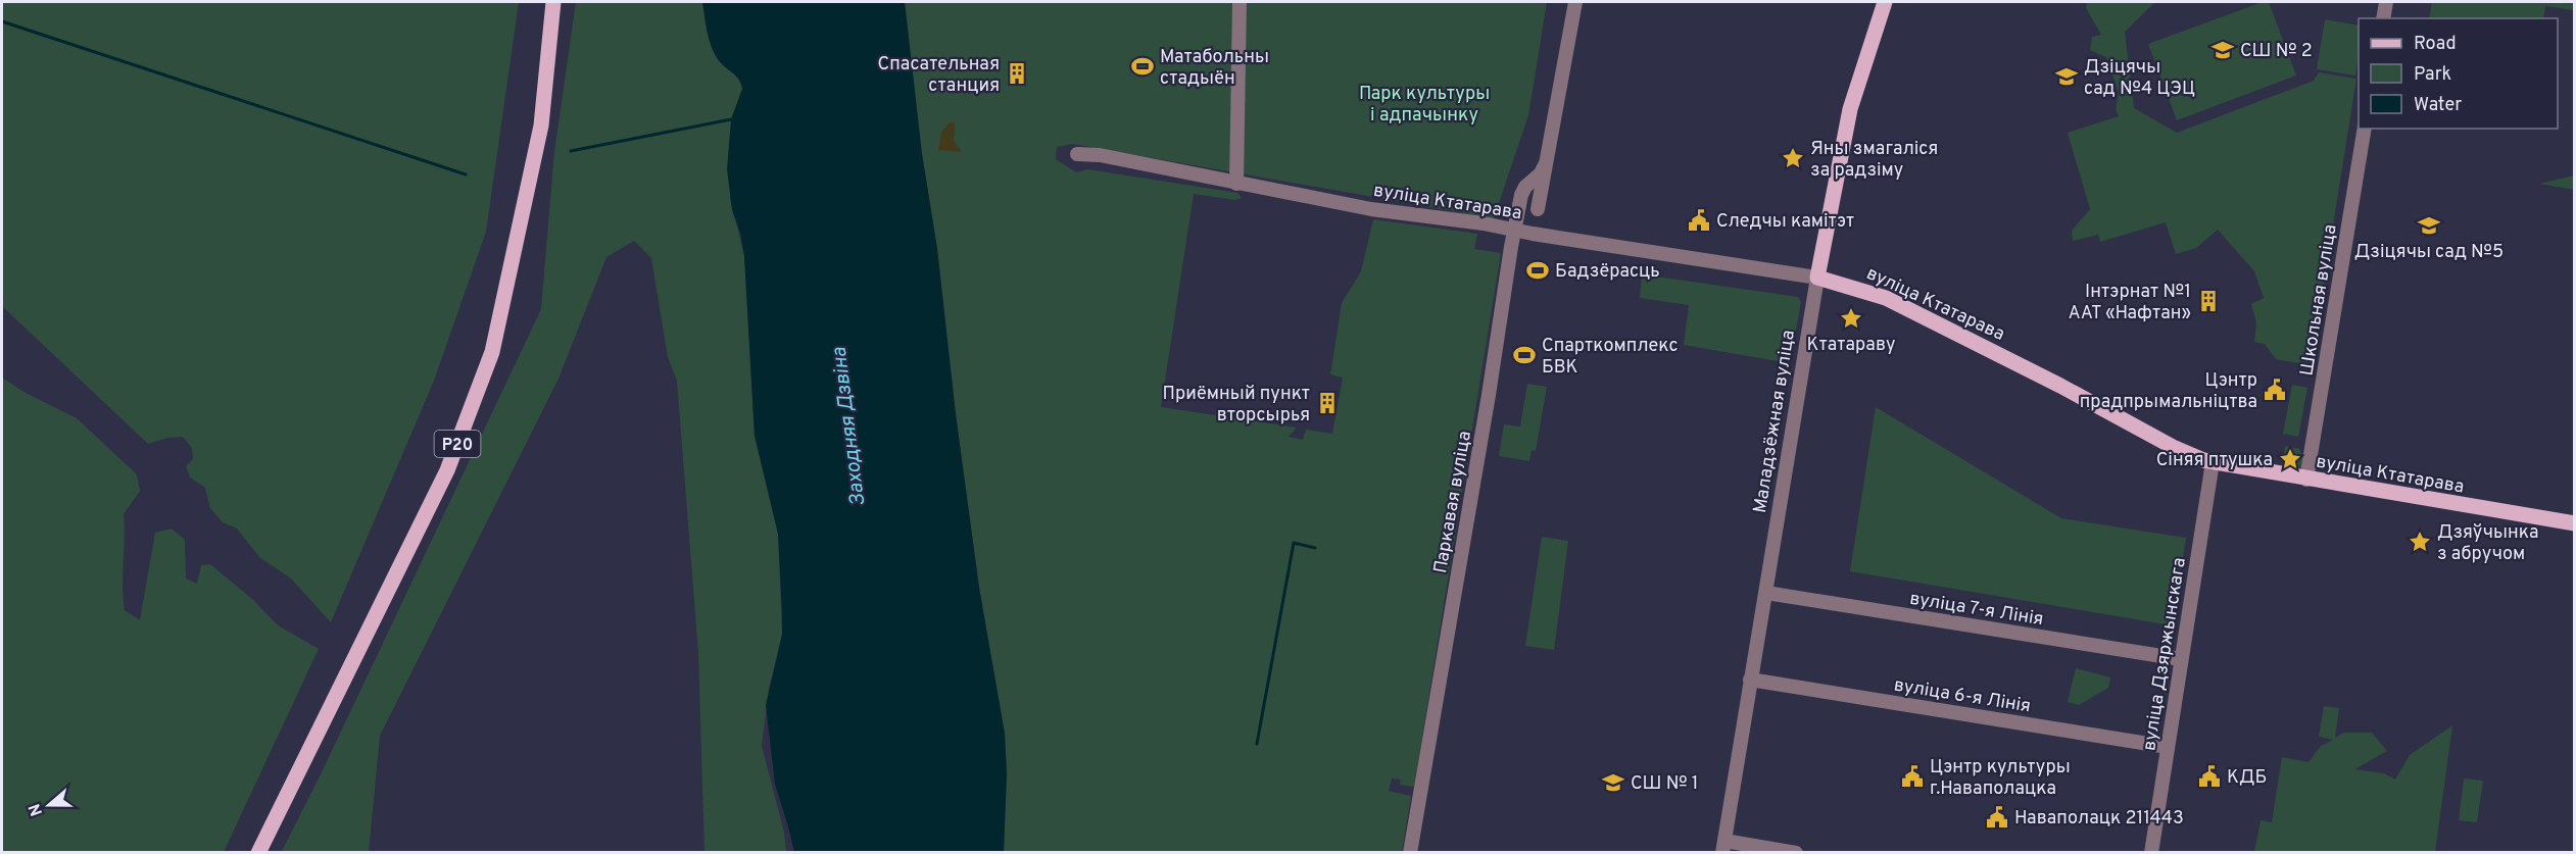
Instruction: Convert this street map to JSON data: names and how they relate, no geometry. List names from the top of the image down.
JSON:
{
  "streets": {
    "main road": ["вуліца Ктатарава", "Маладзёжная вуліца", "Р20"],
    "street": [
      "Школьная вуліца",
      "Паркавая вуліца",
      "вуліца 7-я Лінія",
      "вуліца Дзяржынскага",
      "вуліца 6-я Лінія"
    ]
  },
  "crossings": [
    ["вуліца Ктатарава", "Школьная вуліца"],
    ["вуліца Ктатарава", "Маладзёжная вуліца"],
    ["вуліца Ктатарава", "Паркавая вуліца"],
    ["вуліца Ктатарава", "вуліца Дзяржынскага"],
    ["Маладзёжная вуліца", "вуліца 7-я Лінія"],
    ["Маладзёжная вуліца", "вуліца 6-я Лінія"],
    ["вуліца 7-я Лінія", "вуліца Дзяржынскага"],
    ["вуліца Дзяржынскага", "вуліца 6-я Лінія"]
  ],
  "water": ["Заходняя Дзвіна"],
  "parks": ["Парк культуры і адпачынку"],
  "places": {
    "school or university": [
      "СШ № 2",
      "Дзіцячы сад №4 ЦЭЦ",
      "Дзіцячы сад №5",
      "СШ № 1"
    ],
    "sports": ["Матабольны стадыён", "Бадзёрасць", "Спарткомплекс БВК"],
    "building": ["Спасательная станция", "Інтэрнат №1 ААТ «Нафтан»", "Приёмный пункт вторсырья"],
    "place": [
      "Яны змагаліся за радзіму",
      "Ктатараву",
      "Сіняя птушка",
      "Дзяўчынка з абручом"
    ],
    "public building": [
      "Следчы камітэт",
      "Цэнтр прадпрымальніцтва",
      "Цэнтр культуры г.Наваполацка",
      "КДБ",
      "Наваполацк 211443"
    ]
  },
  "legend": ["Road", "Park", "Water"],
  "north": "left"
}
